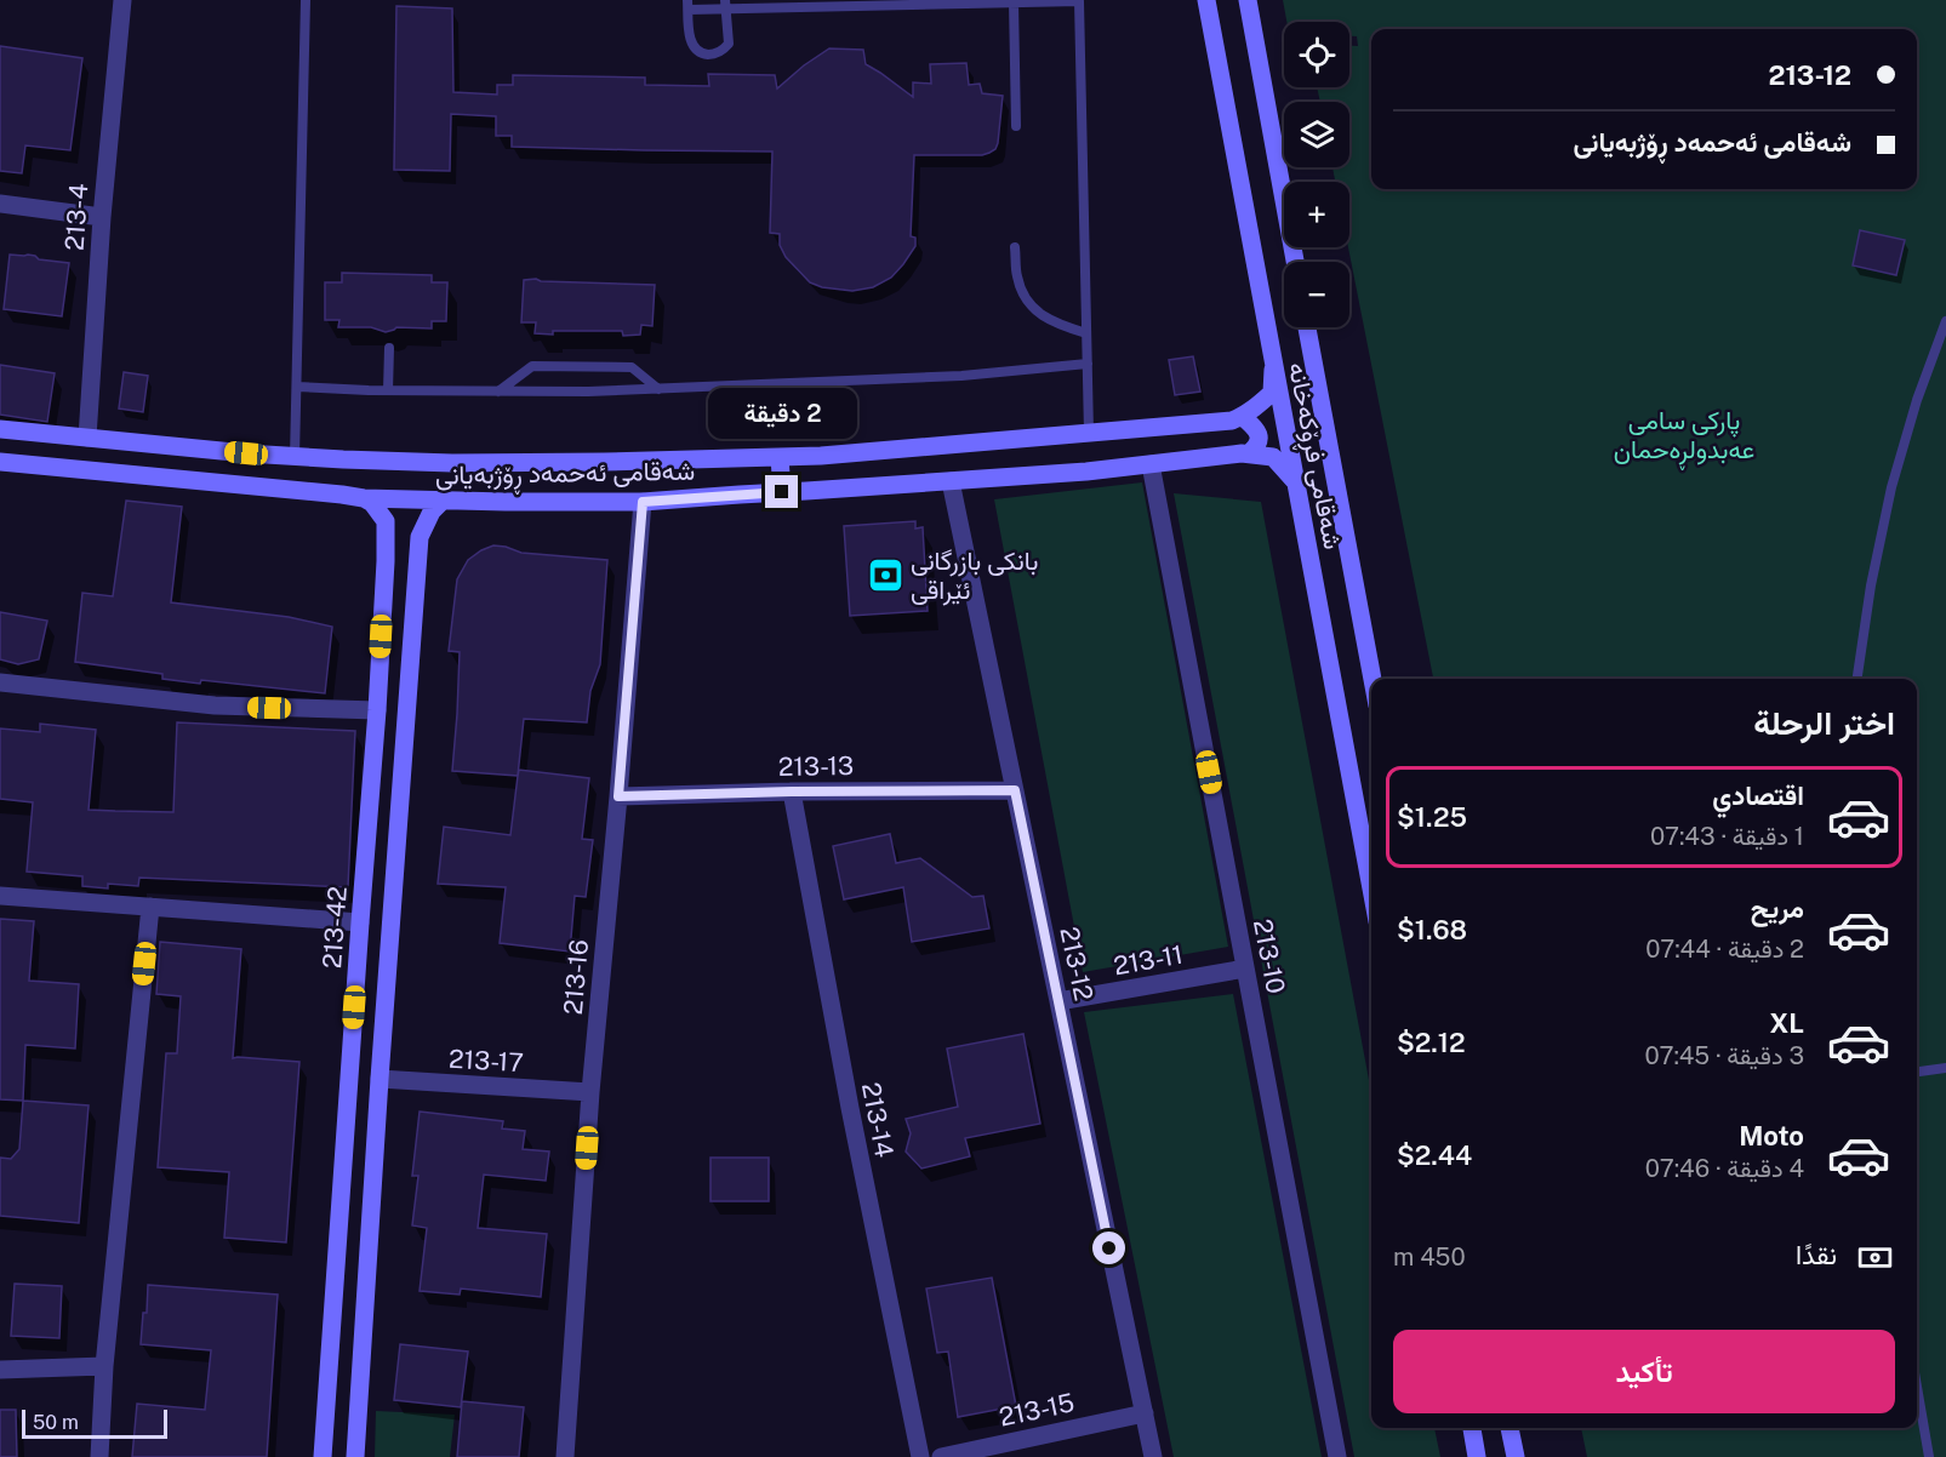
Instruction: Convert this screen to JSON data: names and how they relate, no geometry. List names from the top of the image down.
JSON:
{
  "streets": {
    "street": [
      "213-4",
      "شەقامی فڕۆکەخانە",
      "شەقامی ئەحمەد ڕۆژبەیانی",
      "213-13",
      "213-42",
      "213-10",
      "213-11",
      "213-12",
      "213-16",
      "213-17",
      "213-14",
      "213-15"
    ]
  },
  "crossings": [
    ["213-4", "شەقامی ئەحمەد ڕۆژبەیانی"],
    ["شەقامی فڕۆکەخانە", "شەقامی ئەحمەد ڕۆژبەیانی"],
    ["شەقامی ئەحمەد ڕۆژبەیانی", "213-42"],
    ["شەقامی ئەحمەد ڕۆژبەیانی", "213-10"],
    ["شەقامی ئەحمەد ڕۆژبەیانی", "213-12"],
    ["شەقامی ئەحمەد ڕۆژبەیانی", "213-16"],
    ["213-13", "213-12"],
    ["213-13", "213-16"],
    ["213-13", "213-14"],
    ["213-10", "213-11"],
    ["213-11", "213-12"],
    ["213-12", "213-15"],
    ["213-16", "213-17"]
  ],
  "parks": ["پارکی سامی عەبدولڕەحمان"],
  "places": {
    "bank": ["بانکی بازرگانی ئێراقی"]
  },
  "scale_bar": "50 m",
  "page": {
    "map_buttons": ["+", "−"],
    "banner": ["213-12", "شەقامی ئەحمەد ڕۆژبەیانی"],
    "bubble": "2 دقيقة",
    "heading": "اختر الرحلة",
    "list": [
      {
        "name": "اقتصادي",
        "note": "1 دقيقة · 07:43",
        "value": "$1.25"
      },
      {
        "name": "مريح",
        "note": "2 دقيقة · 07:44",
        "value": "$1.68"
      },
      {
        "name": "XL",
        "note": "3 دقيقة · 07:45",
        "value": "$2.12"
      },
      {
        "name": "Moto",
        "note": "4 دقيقة · 07:46",
        "value": "$2.44"
      }
    ],
    "pay": ["نقدًا", "450 m"],
    "buttons": "تأكيد",
    "scale": "50 m"
  }
}
